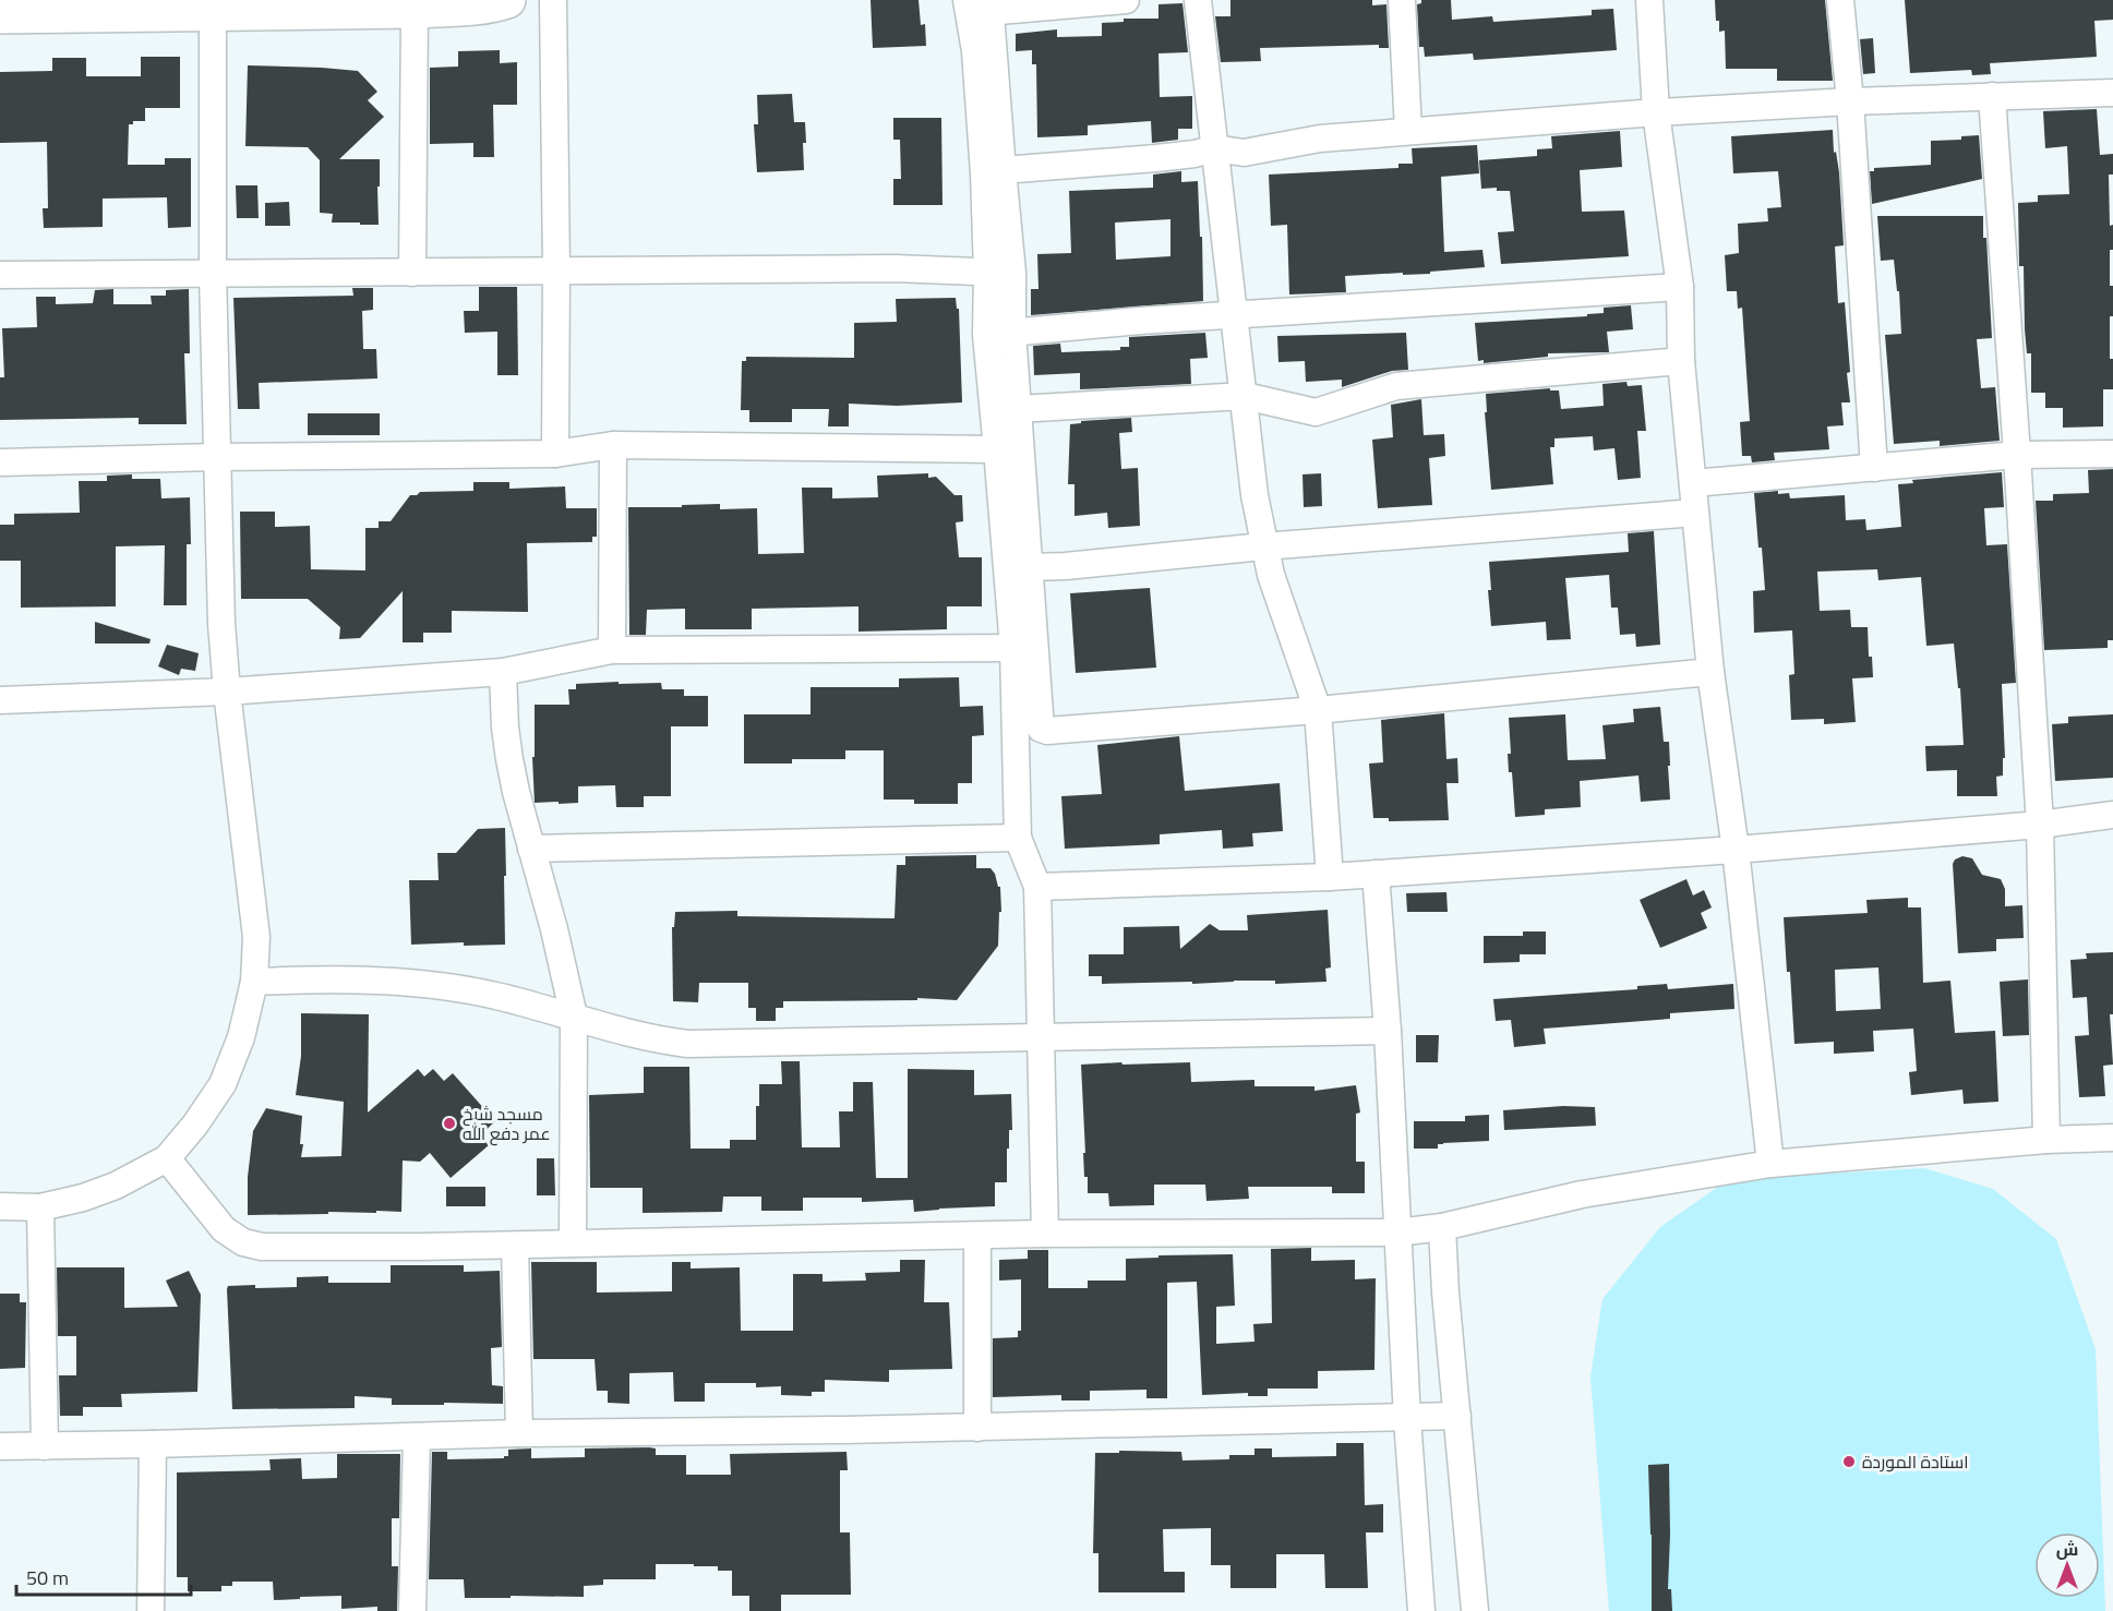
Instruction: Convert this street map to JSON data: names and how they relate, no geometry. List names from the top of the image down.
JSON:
{
  "places": ["مسجد شيخ عمر دفع الله", "استادة الموردة"],
  "scale_bar": "50 m",
  "north": "top"
}
